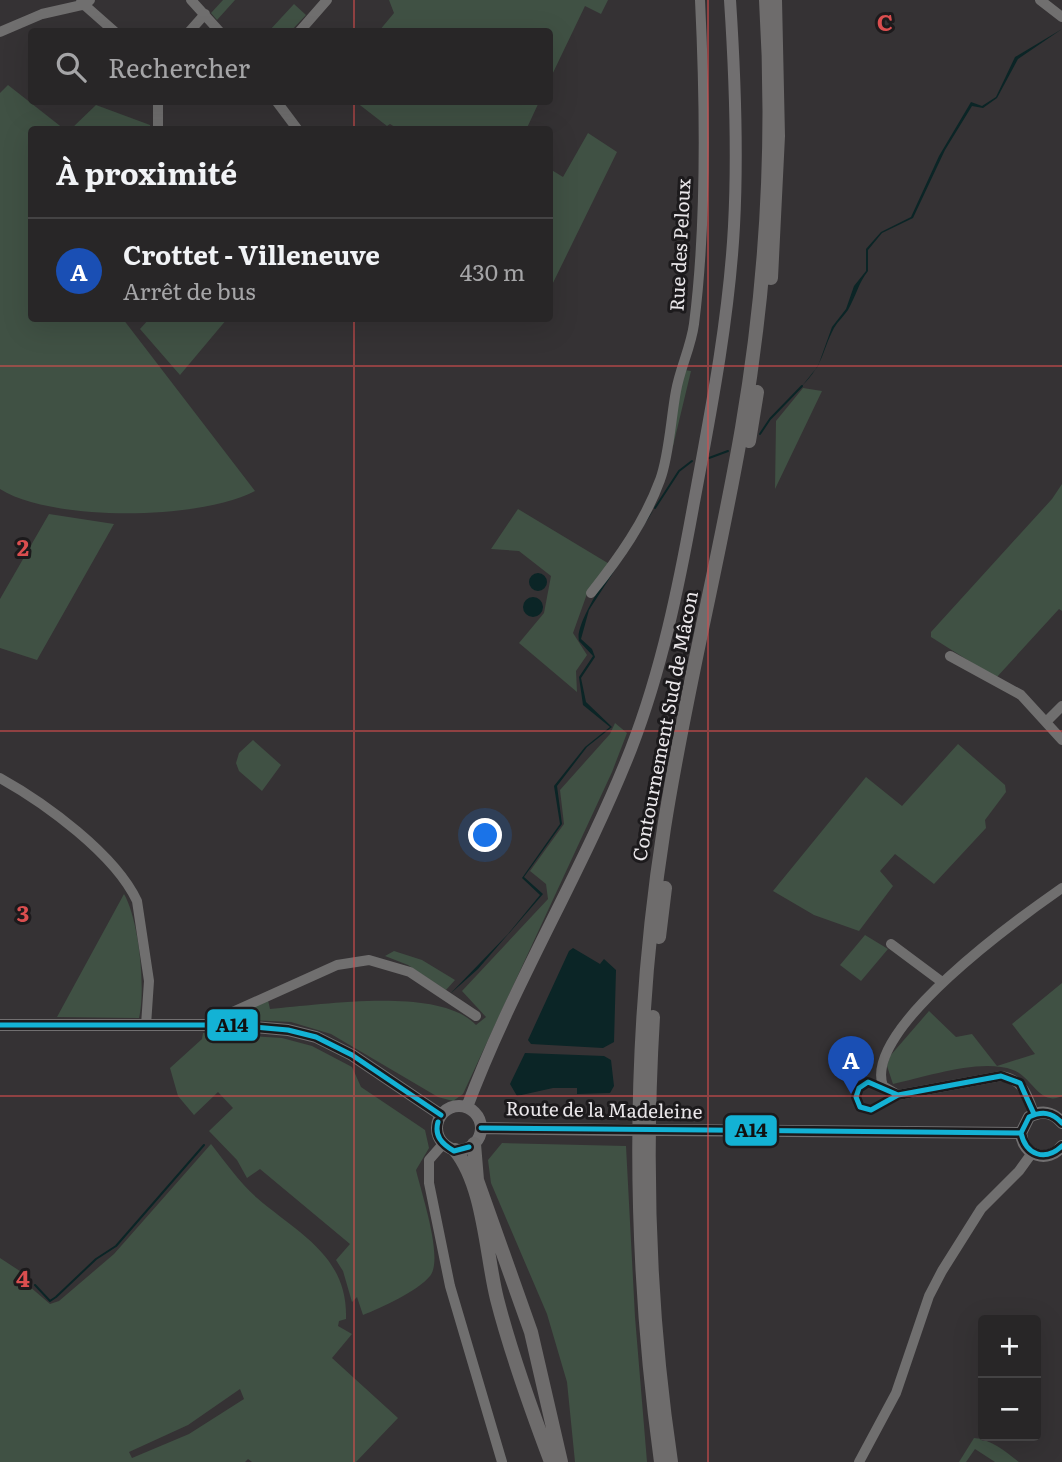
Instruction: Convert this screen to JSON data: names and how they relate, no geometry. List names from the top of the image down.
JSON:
{
  "streets": {
    "highway": ["Contournement Sud de Mâcon"],
    "main road": ["Route de la Madeleine"],
    "street": ["Rue des Peloux"]
  },
  "lines": ["transit line A14"],
  "page": {
    "search": "Rechercher",
    "heading": "À proximité",
    "list": [
      {
        "mark": "A",
        "name": "Crottet - Villeneuve",
        "note": "Arrêt de bus",
        "value": "430 m"
      }
    ],
    "pins": "A",
    "map_buttons": ["+", "−"]
  },
  "grid": {
    "columns": ["C"],
    "rows": ["2", "3", "4"]
  }
}
